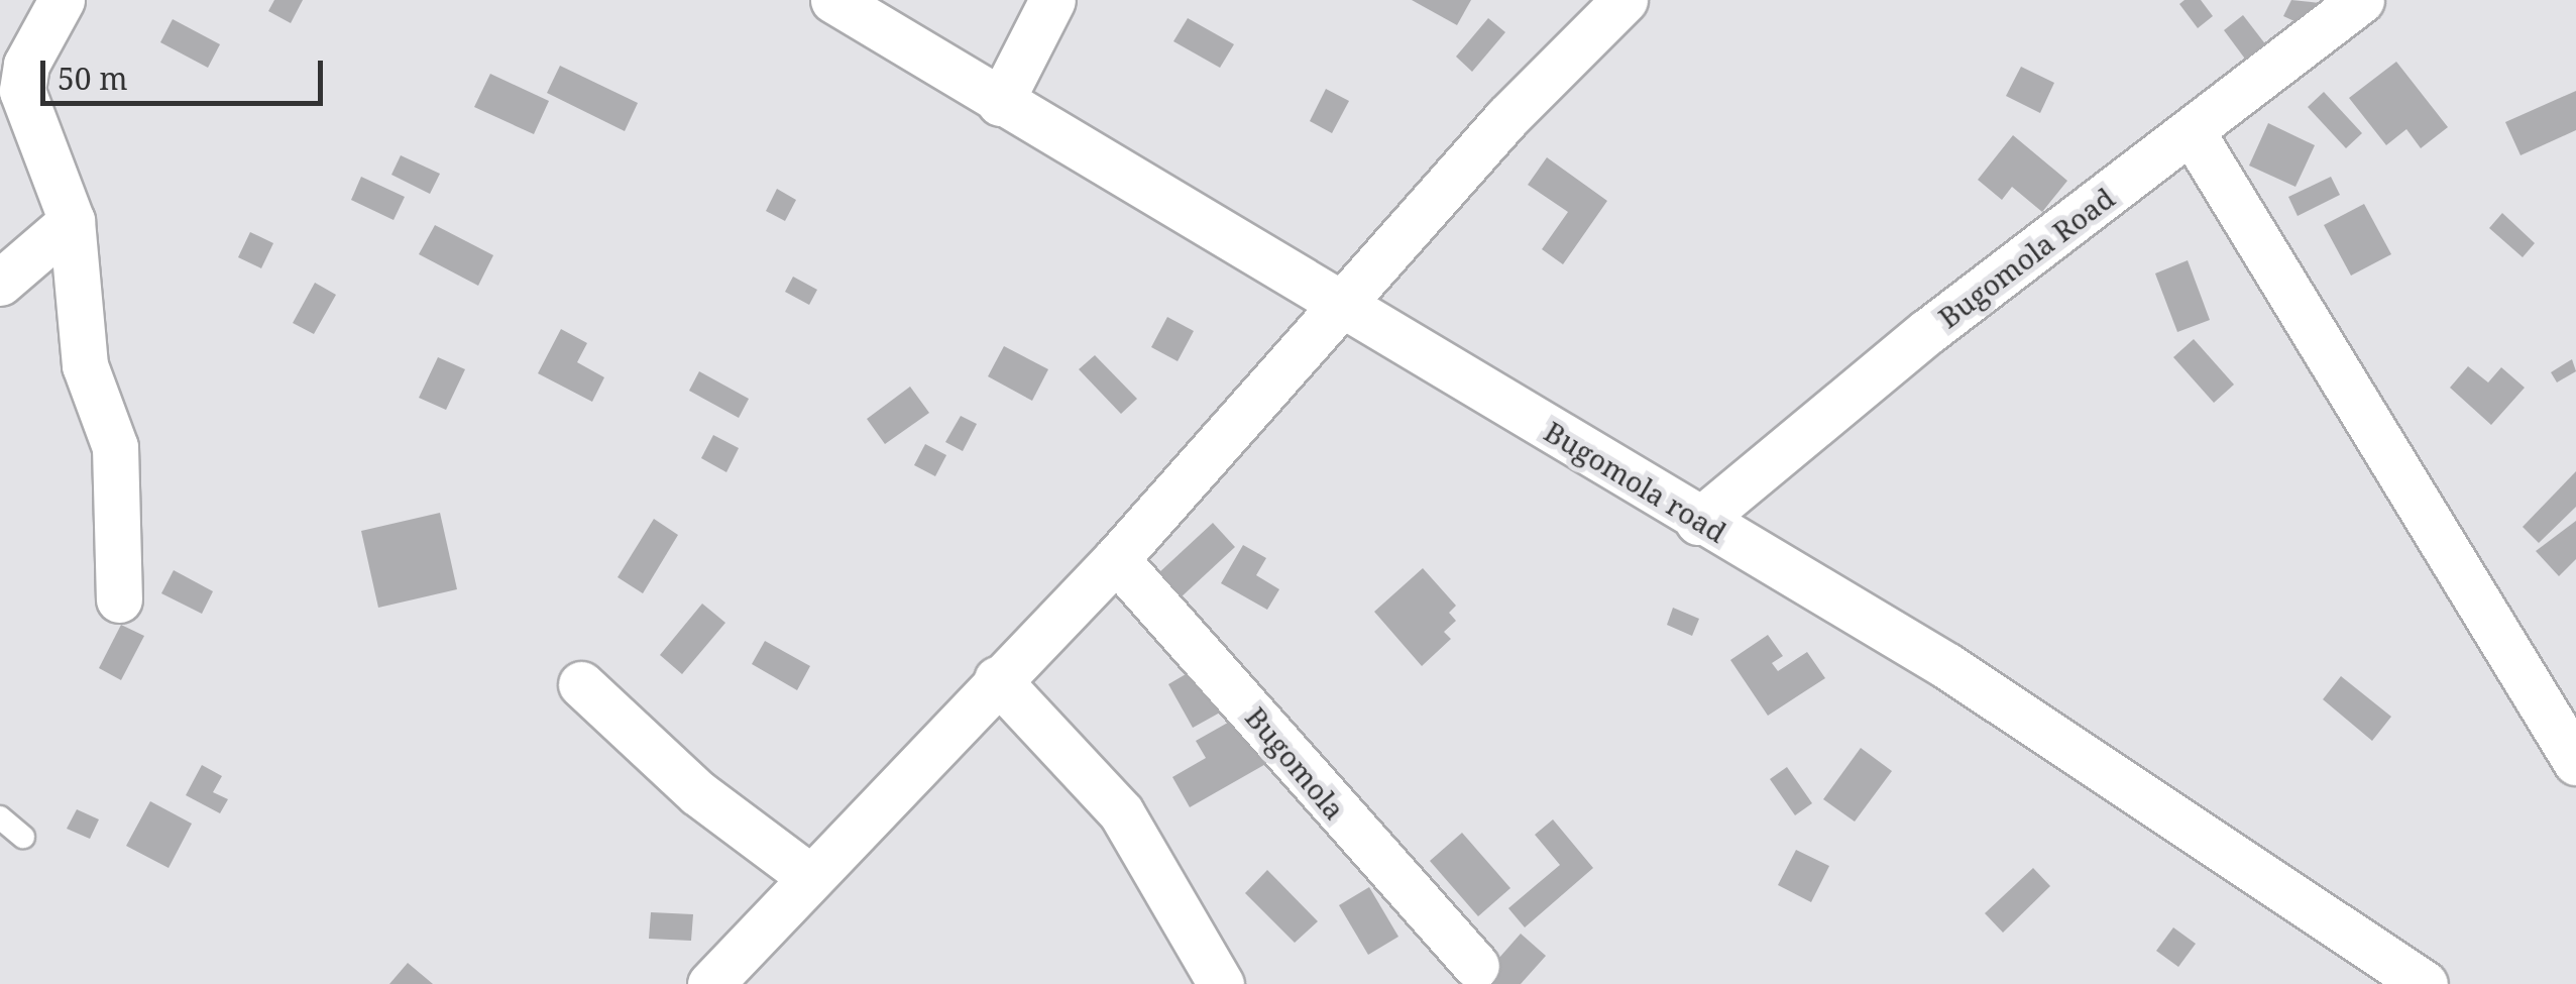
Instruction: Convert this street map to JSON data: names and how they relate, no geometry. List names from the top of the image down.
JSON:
{
  "streets": {
    "street": ["Bugomola Road", "Bugomola road", "Bugomola"]
  },
  "crossings": [
    ["Bugomola Road", "Bugomola road"]
  ],
  "scale_bar": "50 m"
}
